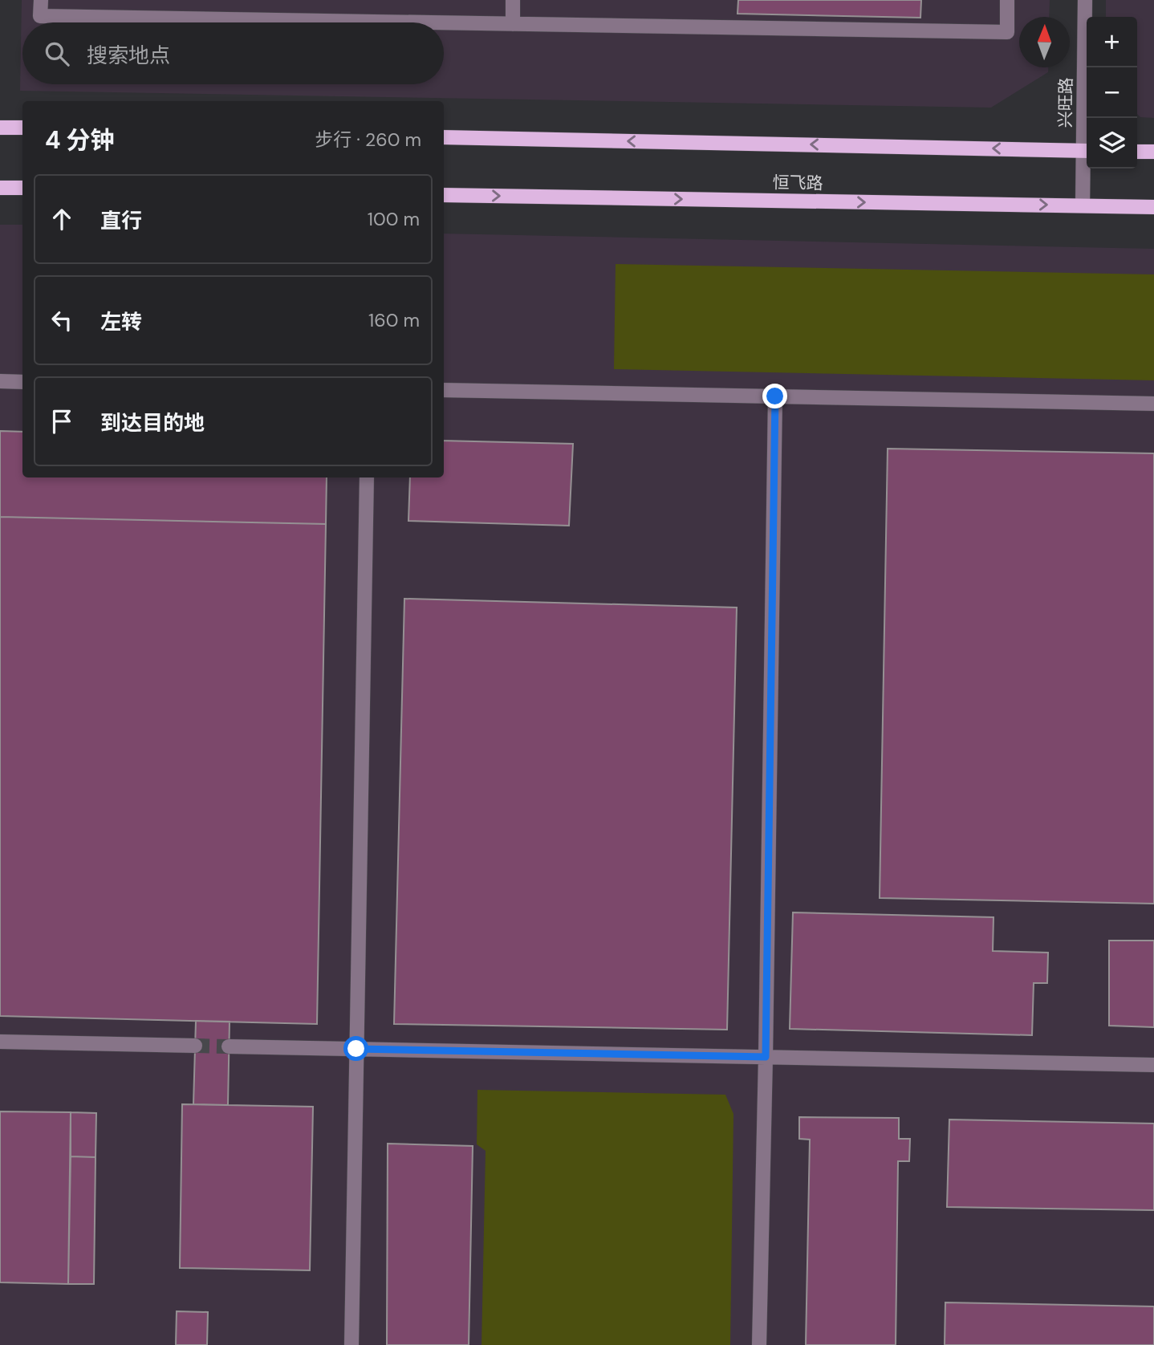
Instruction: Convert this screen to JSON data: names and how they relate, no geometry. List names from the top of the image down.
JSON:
{
  "streets": {
    "main road": ["恒飞路"],
    "street": ["兴旺路"]
  },
  "crossings": [
    ["兴旺路", "恒飞路"]
  ],
  "north": "top",
  "page": {
    "map_buttons": ["+", "−"],
    "search": "搜索地点",
    "heading": ["4 分钟", "步行 · 260 m"],
    "list": [
      ["直行", "100 m"],
      ["左转", "160 m"],
      "到达目的地"
    ]
  }
}
